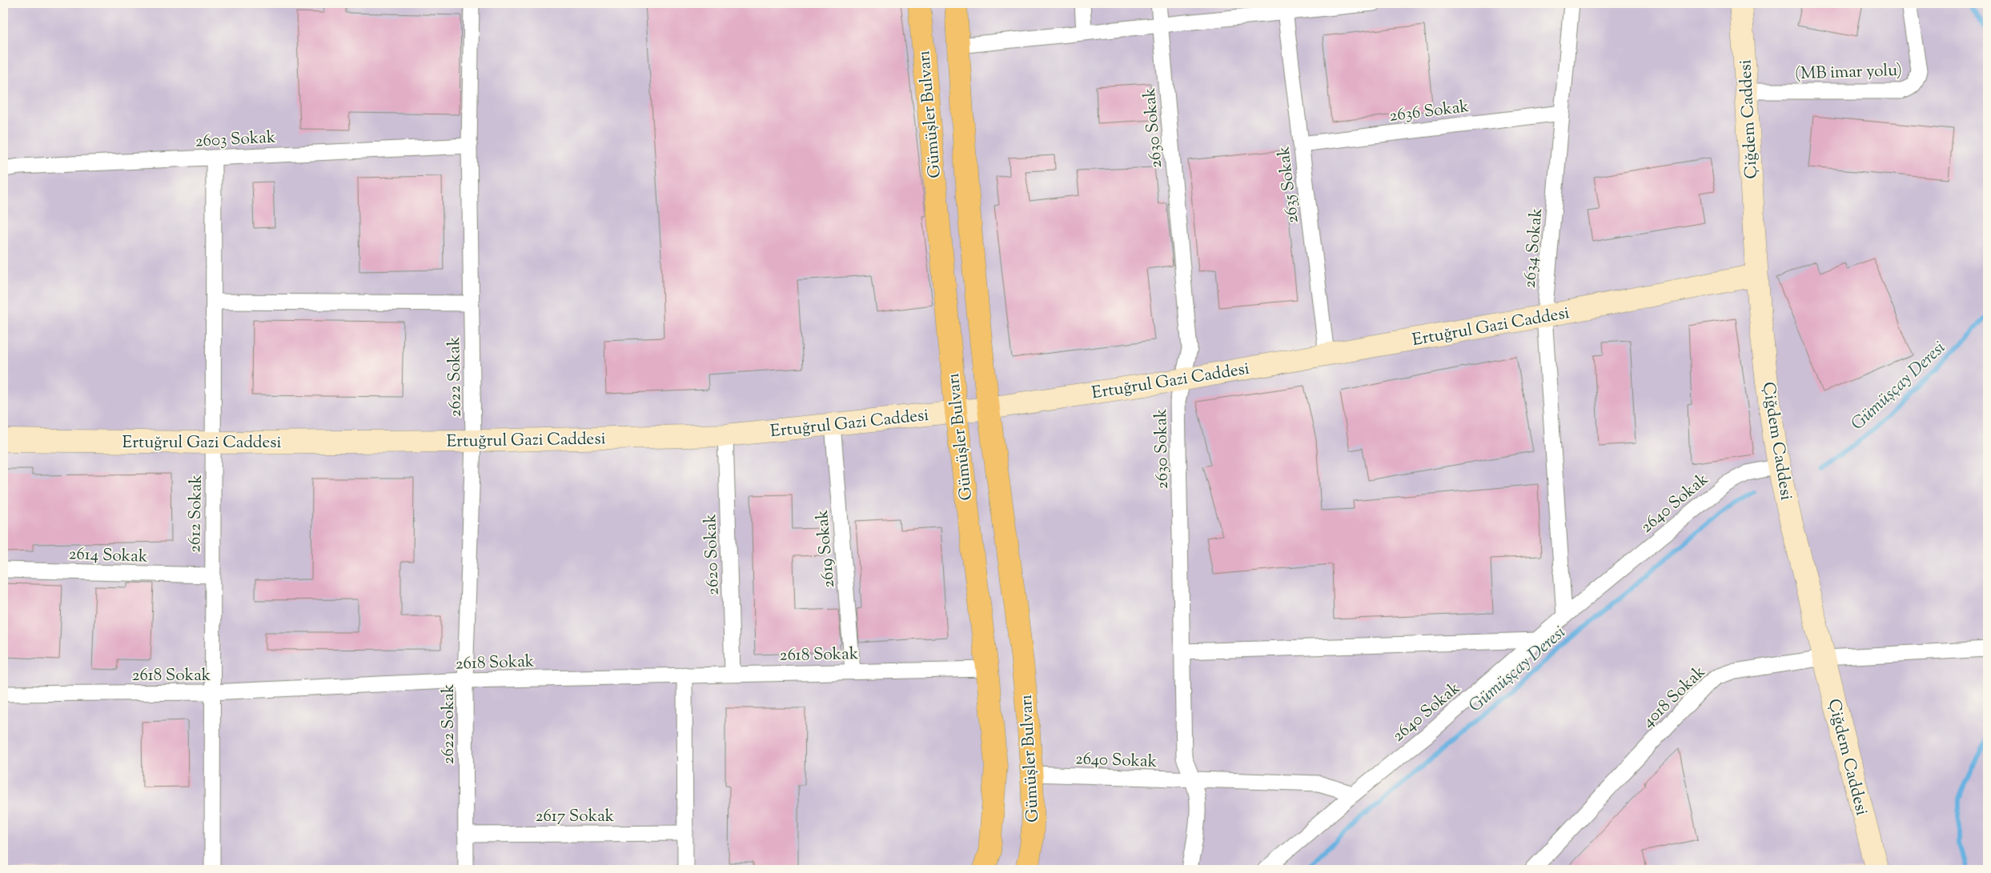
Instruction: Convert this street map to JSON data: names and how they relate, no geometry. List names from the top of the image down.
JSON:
{
  "streets": {
    "main road": ["Gümüşler Bulvarı", "Çiğdem Caddesi", "Ertuğrul Gazi Caddesi"],
    "street": [
      "(MB imar yolu)",
      "2636 Sokak",
      "2630 Sokak",
      "2603 Sokak",
      "2635 Sokak",
      "2634 Sokak",
      "2622 Sokak",
      "2640 Sokak",
      "2612 Sokak",
      "2619 Sokak",
      "2614 Sokak",
      "2620 Sokak",
      "2618 Sokak",
      "4018 Sokak",
      "2617 Sokak"
    ]
  },
  "crossings": [
    ["(MB imar yolu)", "Çiğdem Caddesi"],
    ["2636 Sokak", "2635 Sokak"],
    ["2636 Sokak", "2634 Sokak"],
    ["Gümüşler Bulvarı", "Ertuğrul Gazi Caddesi"],
    ["Gümüşler Bulvarı", "2640 Sokak"],
    ["Gümüşler Bulvarı", "2618 Sokak"],
    ["Çiğdem Caddesi", "Ertuğrul Gazi Caddesi"],
    ["Çiğdem Caddesi", "2640 Sokak"],
    ["Çiğdem Caddesi", "4018 Sokak"],
    ["2630 Sokak", "Ertuğrul Gazi Caddesi"],
    ["2630 Sokak", "2640 Sokak"],
    ["2603 Sokak", "2622 Sokak"],
    ["2603 Sokak", "2612 Sokak"],
    ["2635 Sokak", "Ertuğrul Gazi Caddesi"],
    ["2634 Sokak", "Ertuğrul Gazi Caddesi"],
    ["2634 Sokak", "2640 Sokak"],
    ["Ertuğrul Gazi Caddesi", "2622 Sokak"],
    ["Ertuğrul Gazi Caddesi", "2612 Sokak"],
    ["Ertuğrul Gazi Caddesi", "2619 Sokak"],
    ["Ertuğrul Gazi Caddesi", "2620 Sokak"],
    ["2622 Sokak", "2618 Sokak"],
    ["2622 Sokak", "2617 Sokak"],
    ["2612 Sokak", "2614 Sokak"],
    ["2612 Sokak", "2618 Sokak"],
    ["2619 Sokak", "2618 Sokak"],
    ["2620 Sokak", "2618 Sokak"]
  ],
  "water": ["Gümüşçay Deresi"]
}
